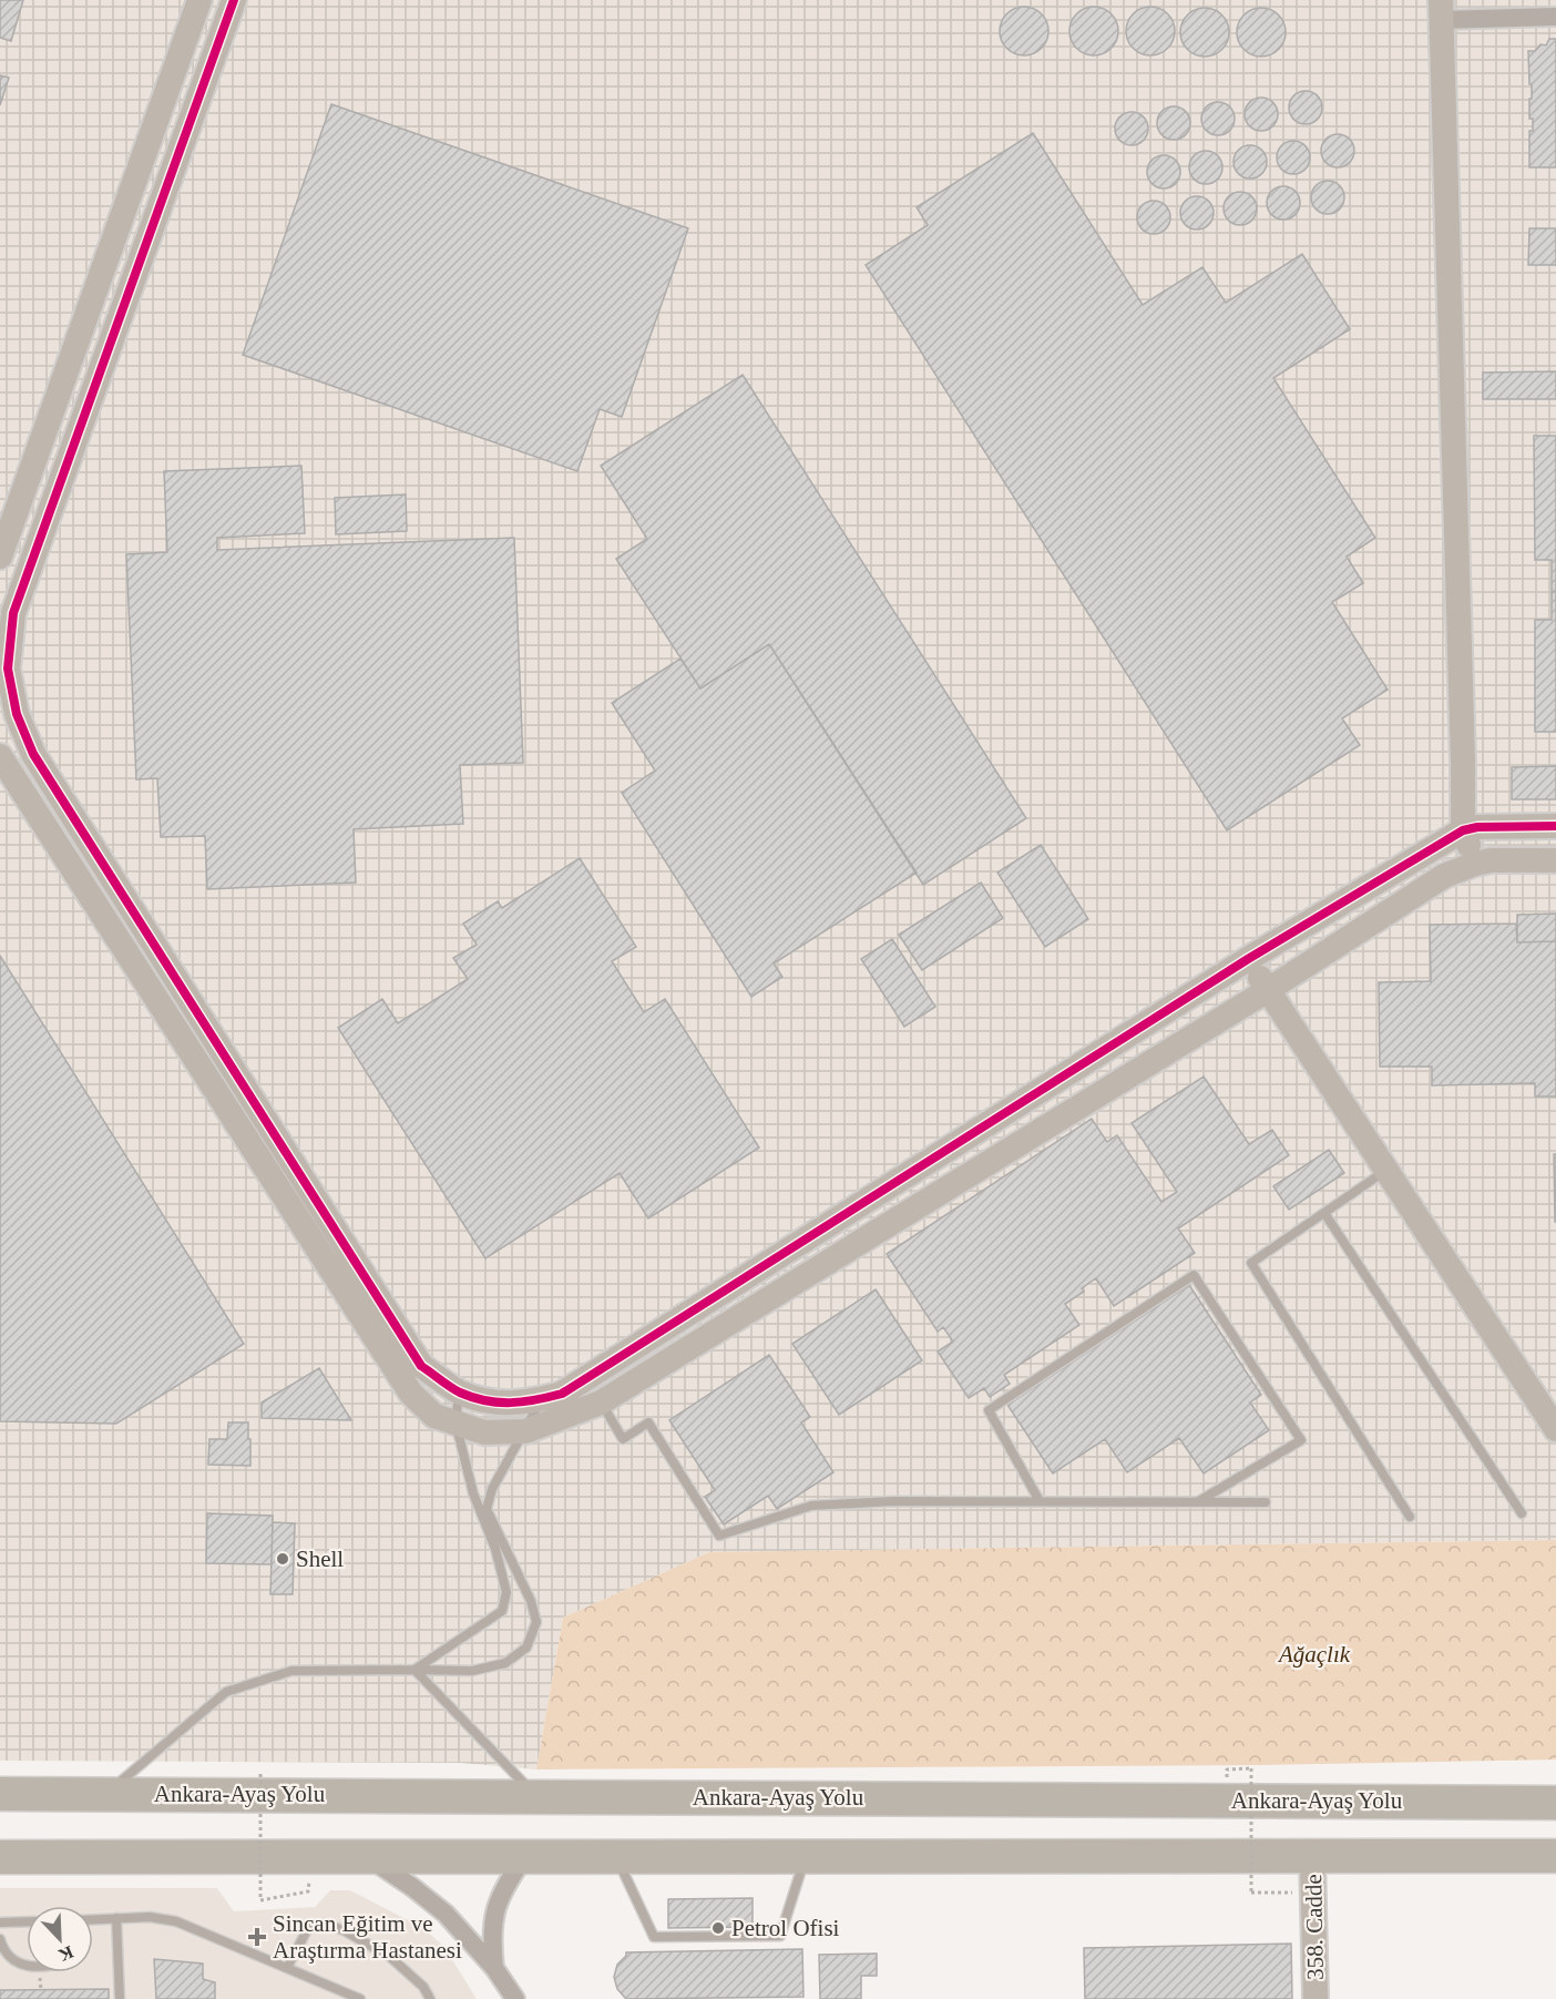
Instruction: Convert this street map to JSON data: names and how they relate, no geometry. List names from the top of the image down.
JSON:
{
  "streets": {
    "highway": ["Ankara-Ayaş Yolu"],
    "street": ["358. Cadde"]
  },
  "parks": ["Ağaçlık"],
  "places": {
    "other": ["Shell", "Petrol Ofisi"],
    "health": ["Sincan Eğitim ve Araştırma Hastanesi"]
  },
  "north": "bottom right"
}
